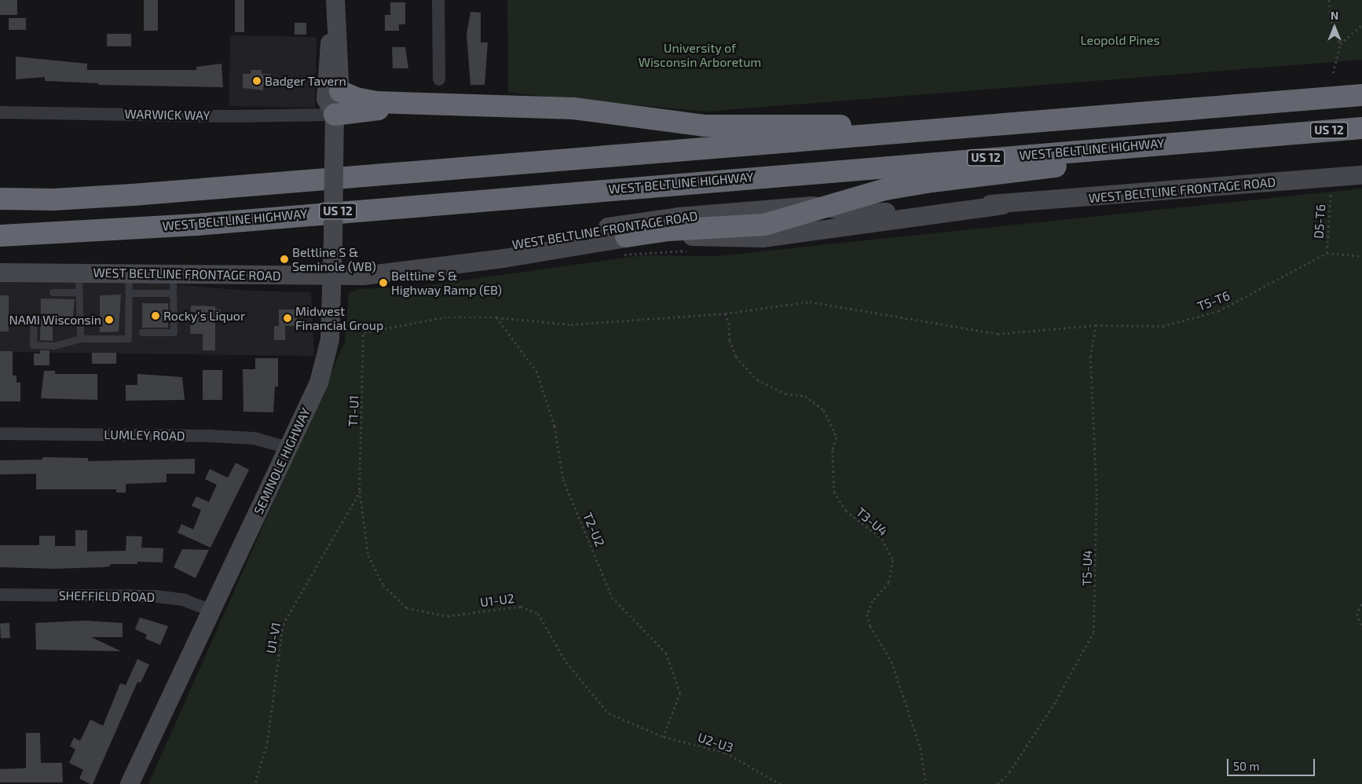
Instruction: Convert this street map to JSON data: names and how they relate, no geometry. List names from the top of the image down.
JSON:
{
  "streets": {
    "highway": ["US 12", "WEST BELTLINE HIGHWAY"],
    "street": [
      "WARWICK WAY",
      "WEST BELTLINE FRONTAGE ROAD",
      "LUMLEY ROAD",
      "SEMINOLE HIGHWAY",
      "SHEFFIELD ROAD"
    ],
    "path": [
      "D5-T6",
      "T5-T6",
      "T1-U1",
      "T3-U4",
      "T2-U2",
      "T5-U4",
      "U1-U2",
      "U1-V1",
      "U2-U3"
    ]
  },
  "crossings": [
    ["WARWICK WAY", "SEMINOLE HIGHWAY"],
    ["WEST BELTLINE FRONTAGE ROAD", "SEMINOLE HIGHWAY"],
    ["D5-T6", "T5-T6"],
    ["T5-T6", "T1-U1"],
    ["T5-T6", "T3-U4"],
    ["T5-T6", "T2-U2"],
    ["T5-T6", "T5-U4"],
    ["T1-U1", "U1-U2"],
    ["T1-U1", "U1-V1"],
    ["LUMLEY ROAD", "SEMINOLE HIGHWAY"],
    ["SEMINOLE HIGHWAY", "SHEFFIELD ROAD"],
    ["T2-U2", "U1-U2"],
    ["T2-U2", "U2-U3"],
    ["U1-U2", "U1-V1"],
    ["U1-U2", "U2-U3"]
  ],
  "parks": ["Leopold Pines", "University of Wisconsin Arboretum"],
  "places": [
    "Badger Tavern",
    "Beltline S & Seminole (WB)",
    "Beltline S & Highway Ramp (EB)",
    "Rocky's Liquor",
    "Midwest Financial Group",
    "NAMI Wisconsin"
  ],
  "scale_bar": "50 m",
  "north": "top"
}
